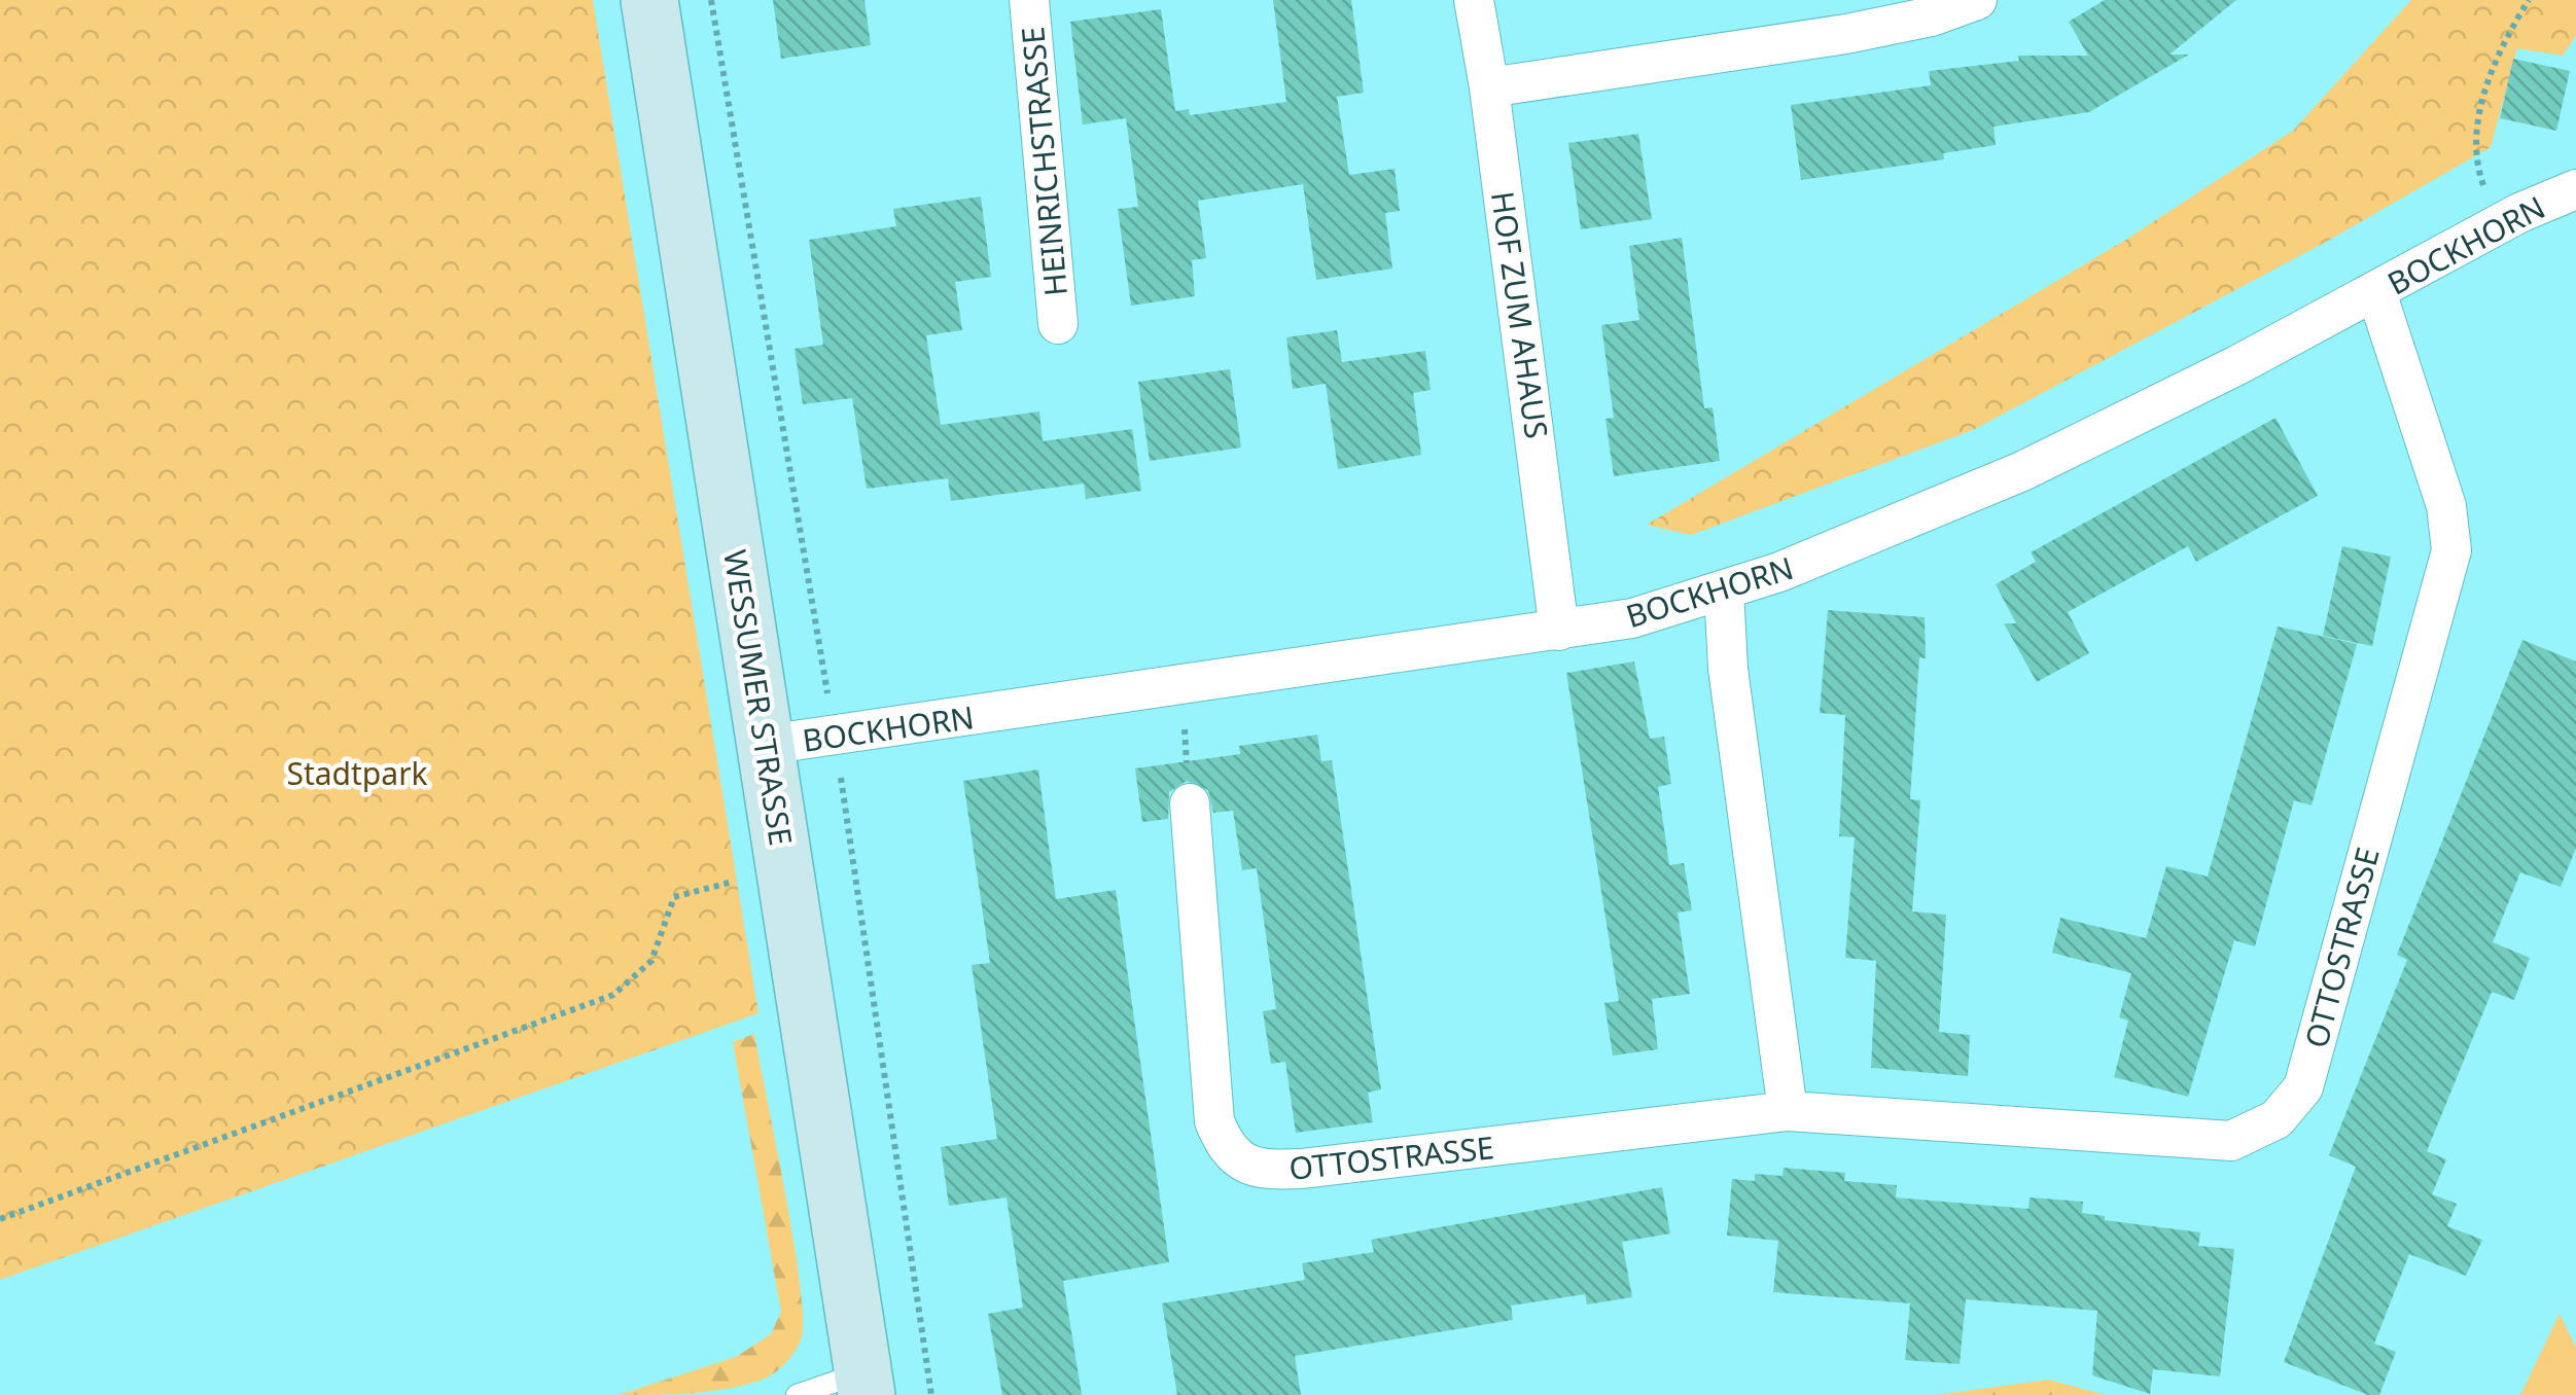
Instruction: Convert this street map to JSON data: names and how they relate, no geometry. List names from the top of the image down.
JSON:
{
  "streets": {
    "main road": ["WESSUMER STRASSE"],
    "street": [
      "HEINRICHSTRASSE",
      "BOCKHORN",
      "HOF ZUM AHAUS",
      "OTTOSTRASSE"
    ]
  },
  "crossings": [
    ["BOCKHORN", "HOF ZUM AHAUS"],
    ["BOCKHORN", "WESSUMER STRASSE"],
    ["BOCKHORN", "OTTOSTRASSE"]
  ],
  "parks": ["Stadtpark"]
}
